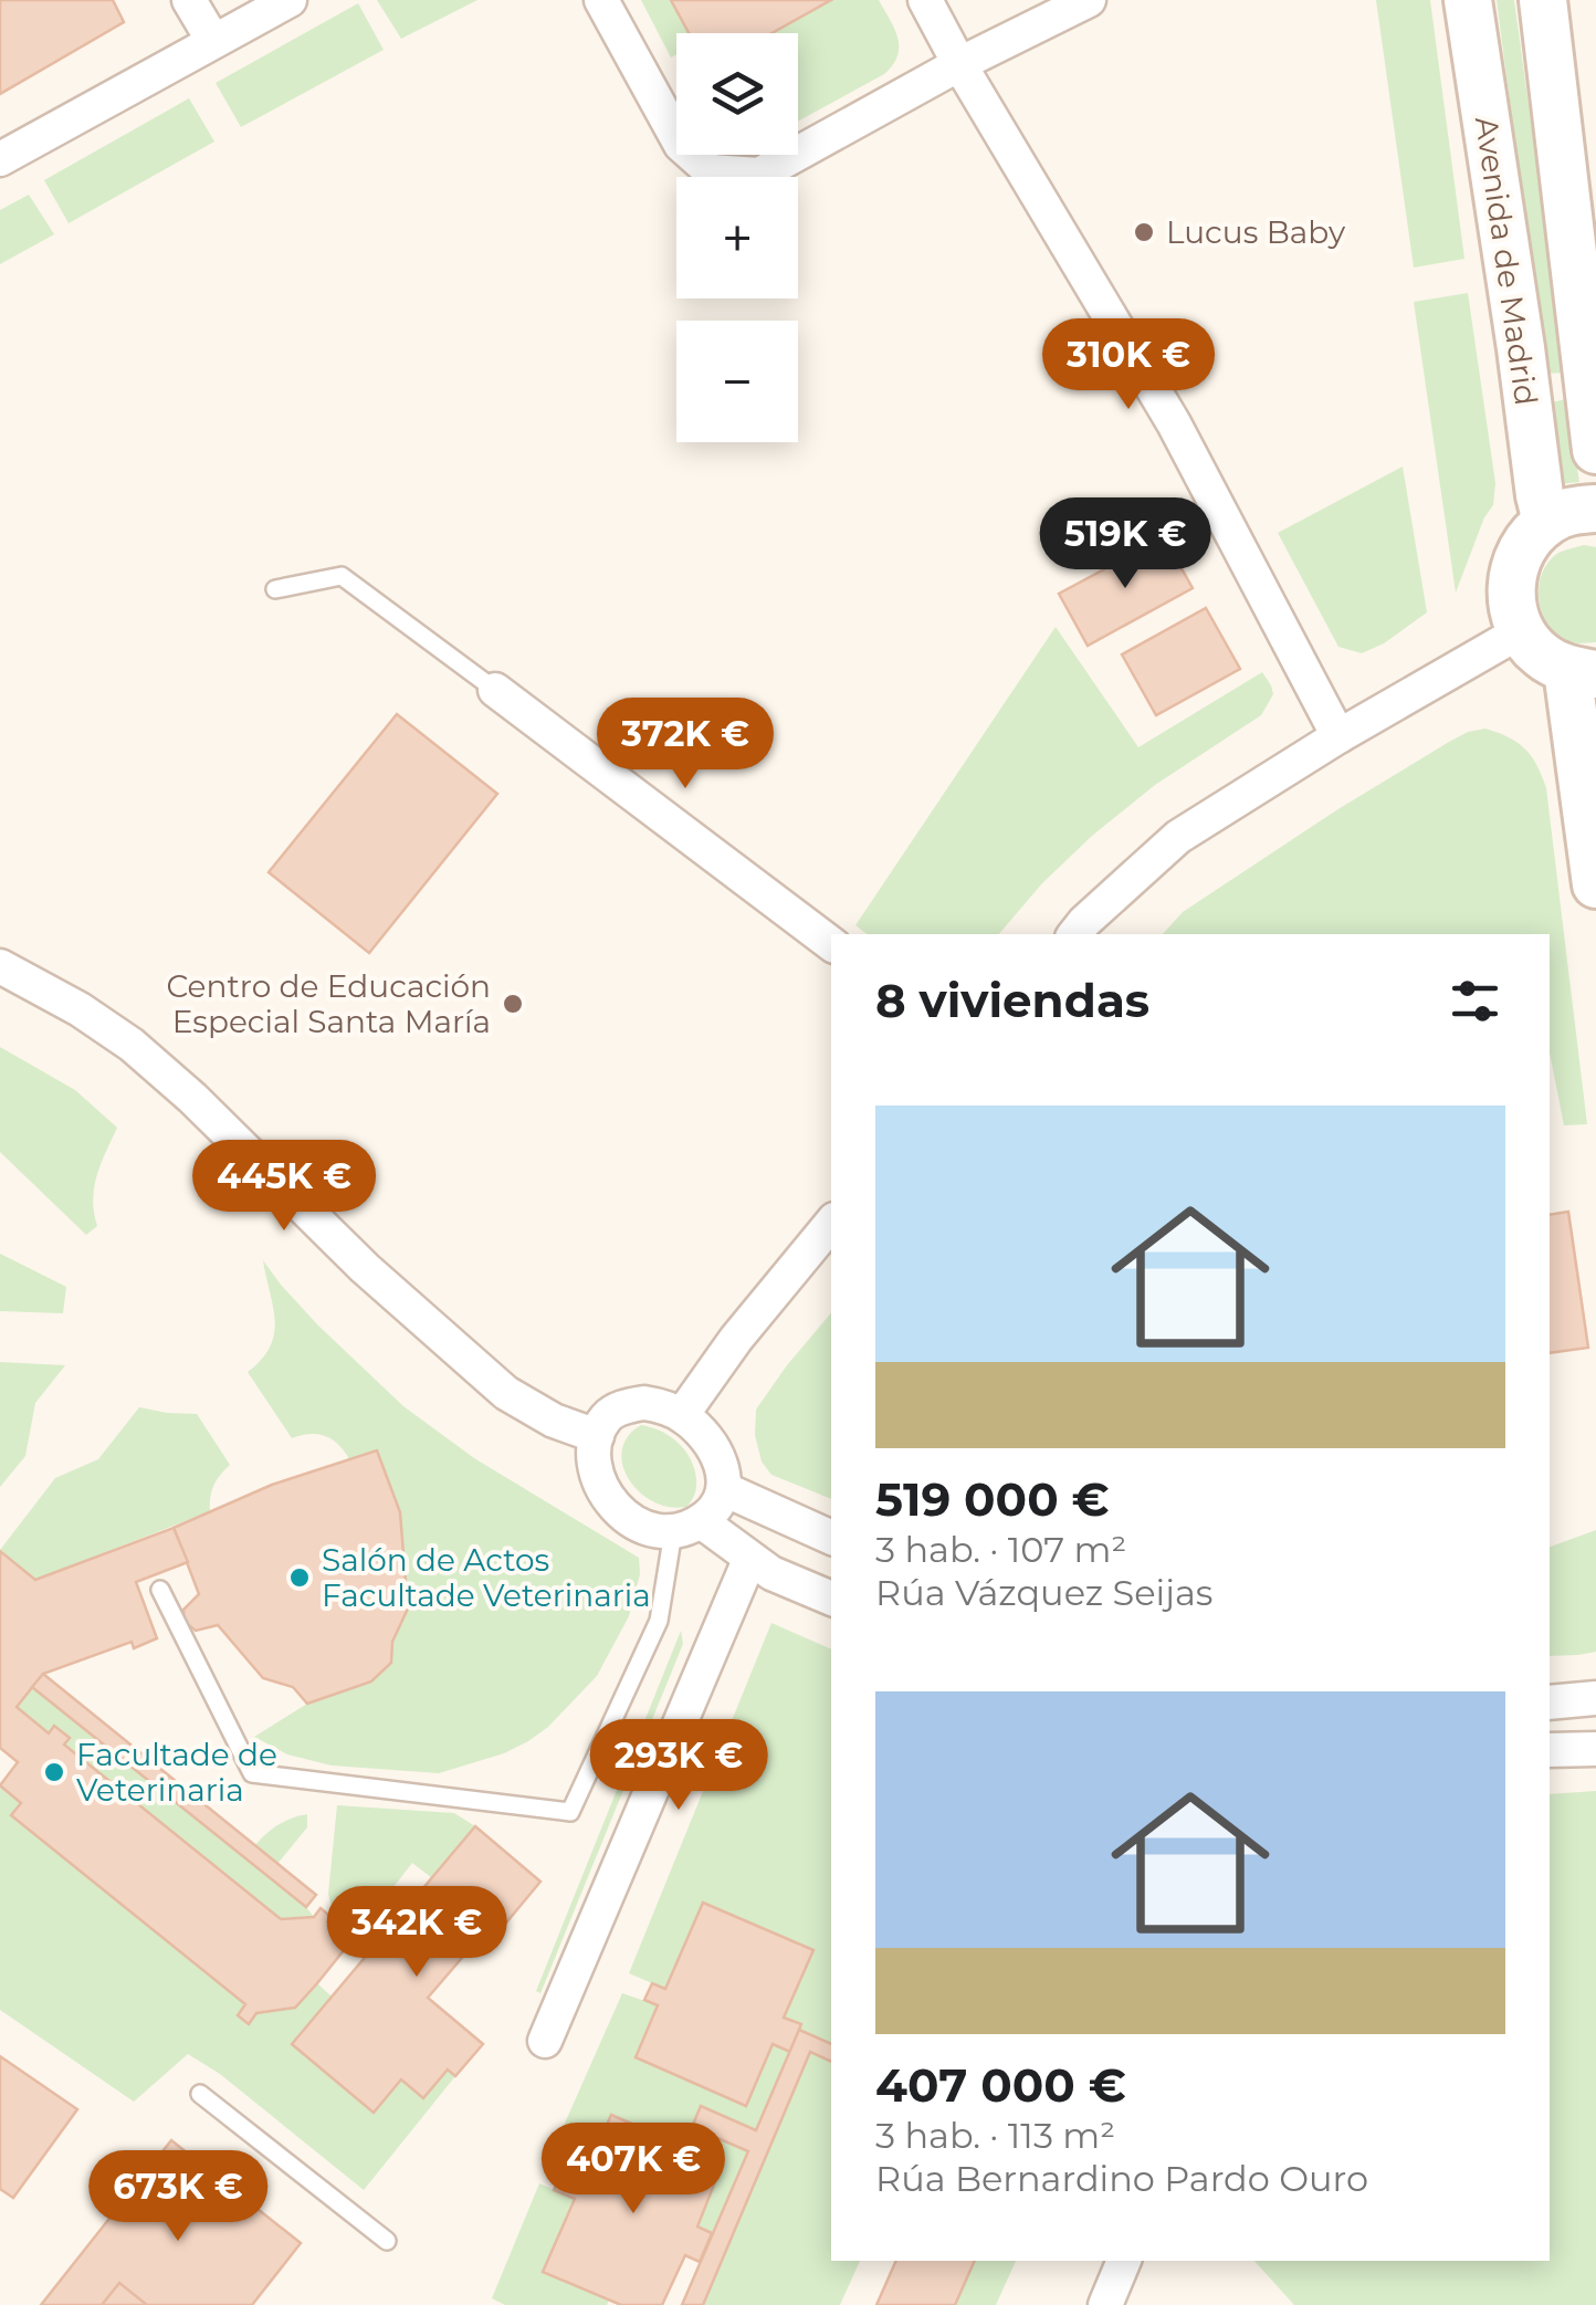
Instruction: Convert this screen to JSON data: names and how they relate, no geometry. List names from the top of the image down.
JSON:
{
  "streets": {
    "street": ["Avenida de Madrid"]
  },
  "places": [
    "Lucus Baby",
    "Centro de Educación Especial Santa María",
    "Salón de Actos Facultade Veterinaria",
    "Facultade de Veterinaria"
  ],
  "page": {
    "map_buttons": ["+", "−"],
    "price": [
      "310K €",
      "519K €",
      "372K €",
      "445K €",
      "293K €",
      "342K €",
      "407K €",
      "673K €"
    ],
    "heading": "8 viviendas",
    "list": [
      {
        "name": "519 000 €",
        "note": "3 hab. · 107 m² · Rúa Vázquez Seijas"
      },
      {
        "name": "407 000 €",
        "note": "3 hab. · 113 m² · Rúa Bernardino Pardo Ouro"
      }
    ]
  }
}
